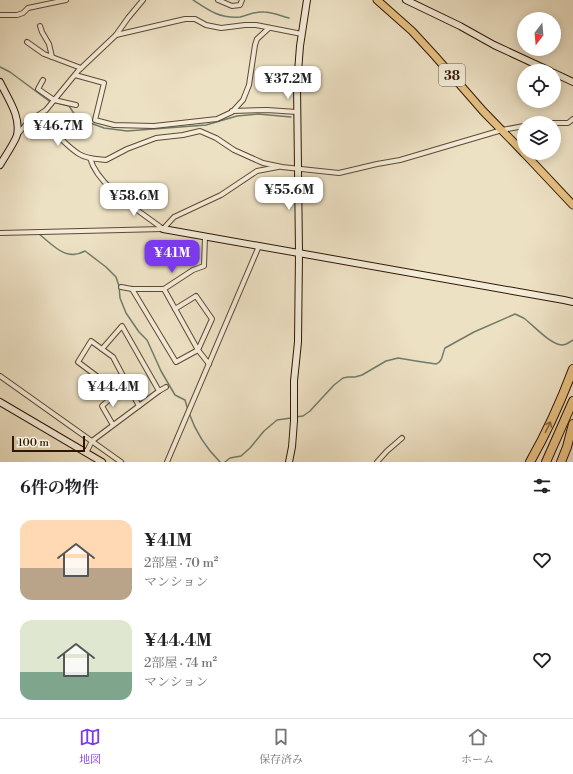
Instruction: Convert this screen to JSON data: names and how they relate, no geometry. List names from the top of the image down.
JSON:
{
  "streets": {
    "main road": ["38"]
  },
  "scale_bar": "100 m",
  "north": "bottom",
  "page": {
    "price": [
      "¥37.2M",
      "¥46.7M",
      "¥55.6M",
      "¥58.6M",
      "¥41M",
      "¥44.4M"
    ],
    "scale": "100 m",
    "heading": "6件の物件",
    "list": [
      {
        "name": "¥41M",
        "note": "2部屋 · 70 m² · マンション"
      },
      {
        "name": "¥44.4M",
        "note": "2部屋 · 74 m² · マンション"
      }
    ],
    "tabs": ["地図", "保存済み", "ホーム"]
  }
}
